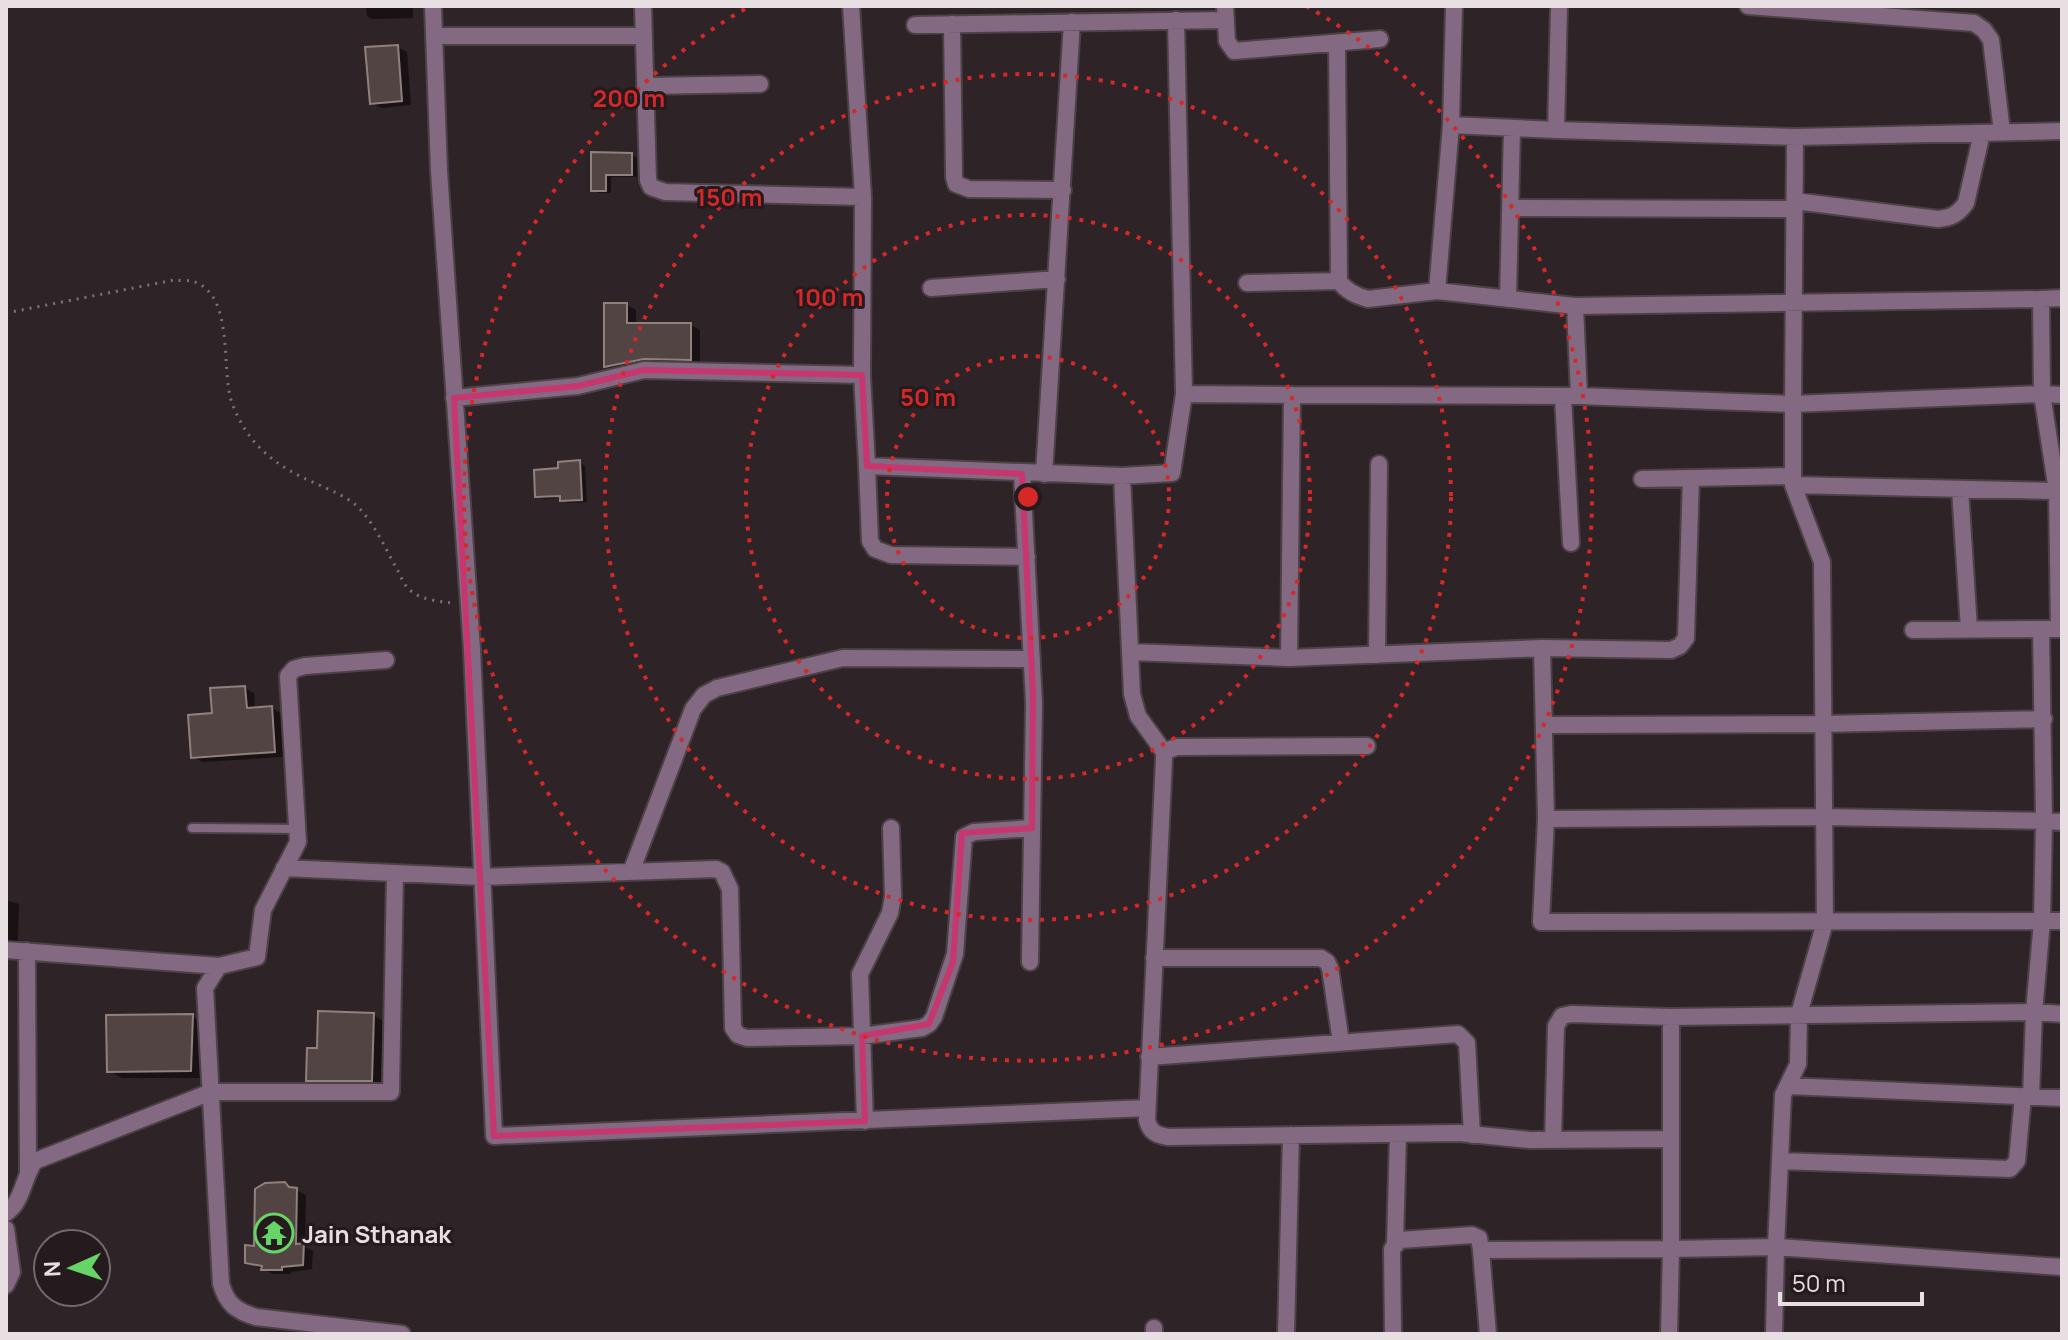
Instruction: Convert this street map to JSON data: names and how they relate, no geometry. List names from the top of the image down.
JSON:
{
  "places": {
    "temple": ["Jain Sthanak"]
  },
  "scale_bar": "50 m",
  "north": "left",
  "rings": [
    "200 m",
    "150 m",
    "100 m",
    "50 m"
  ]
}
